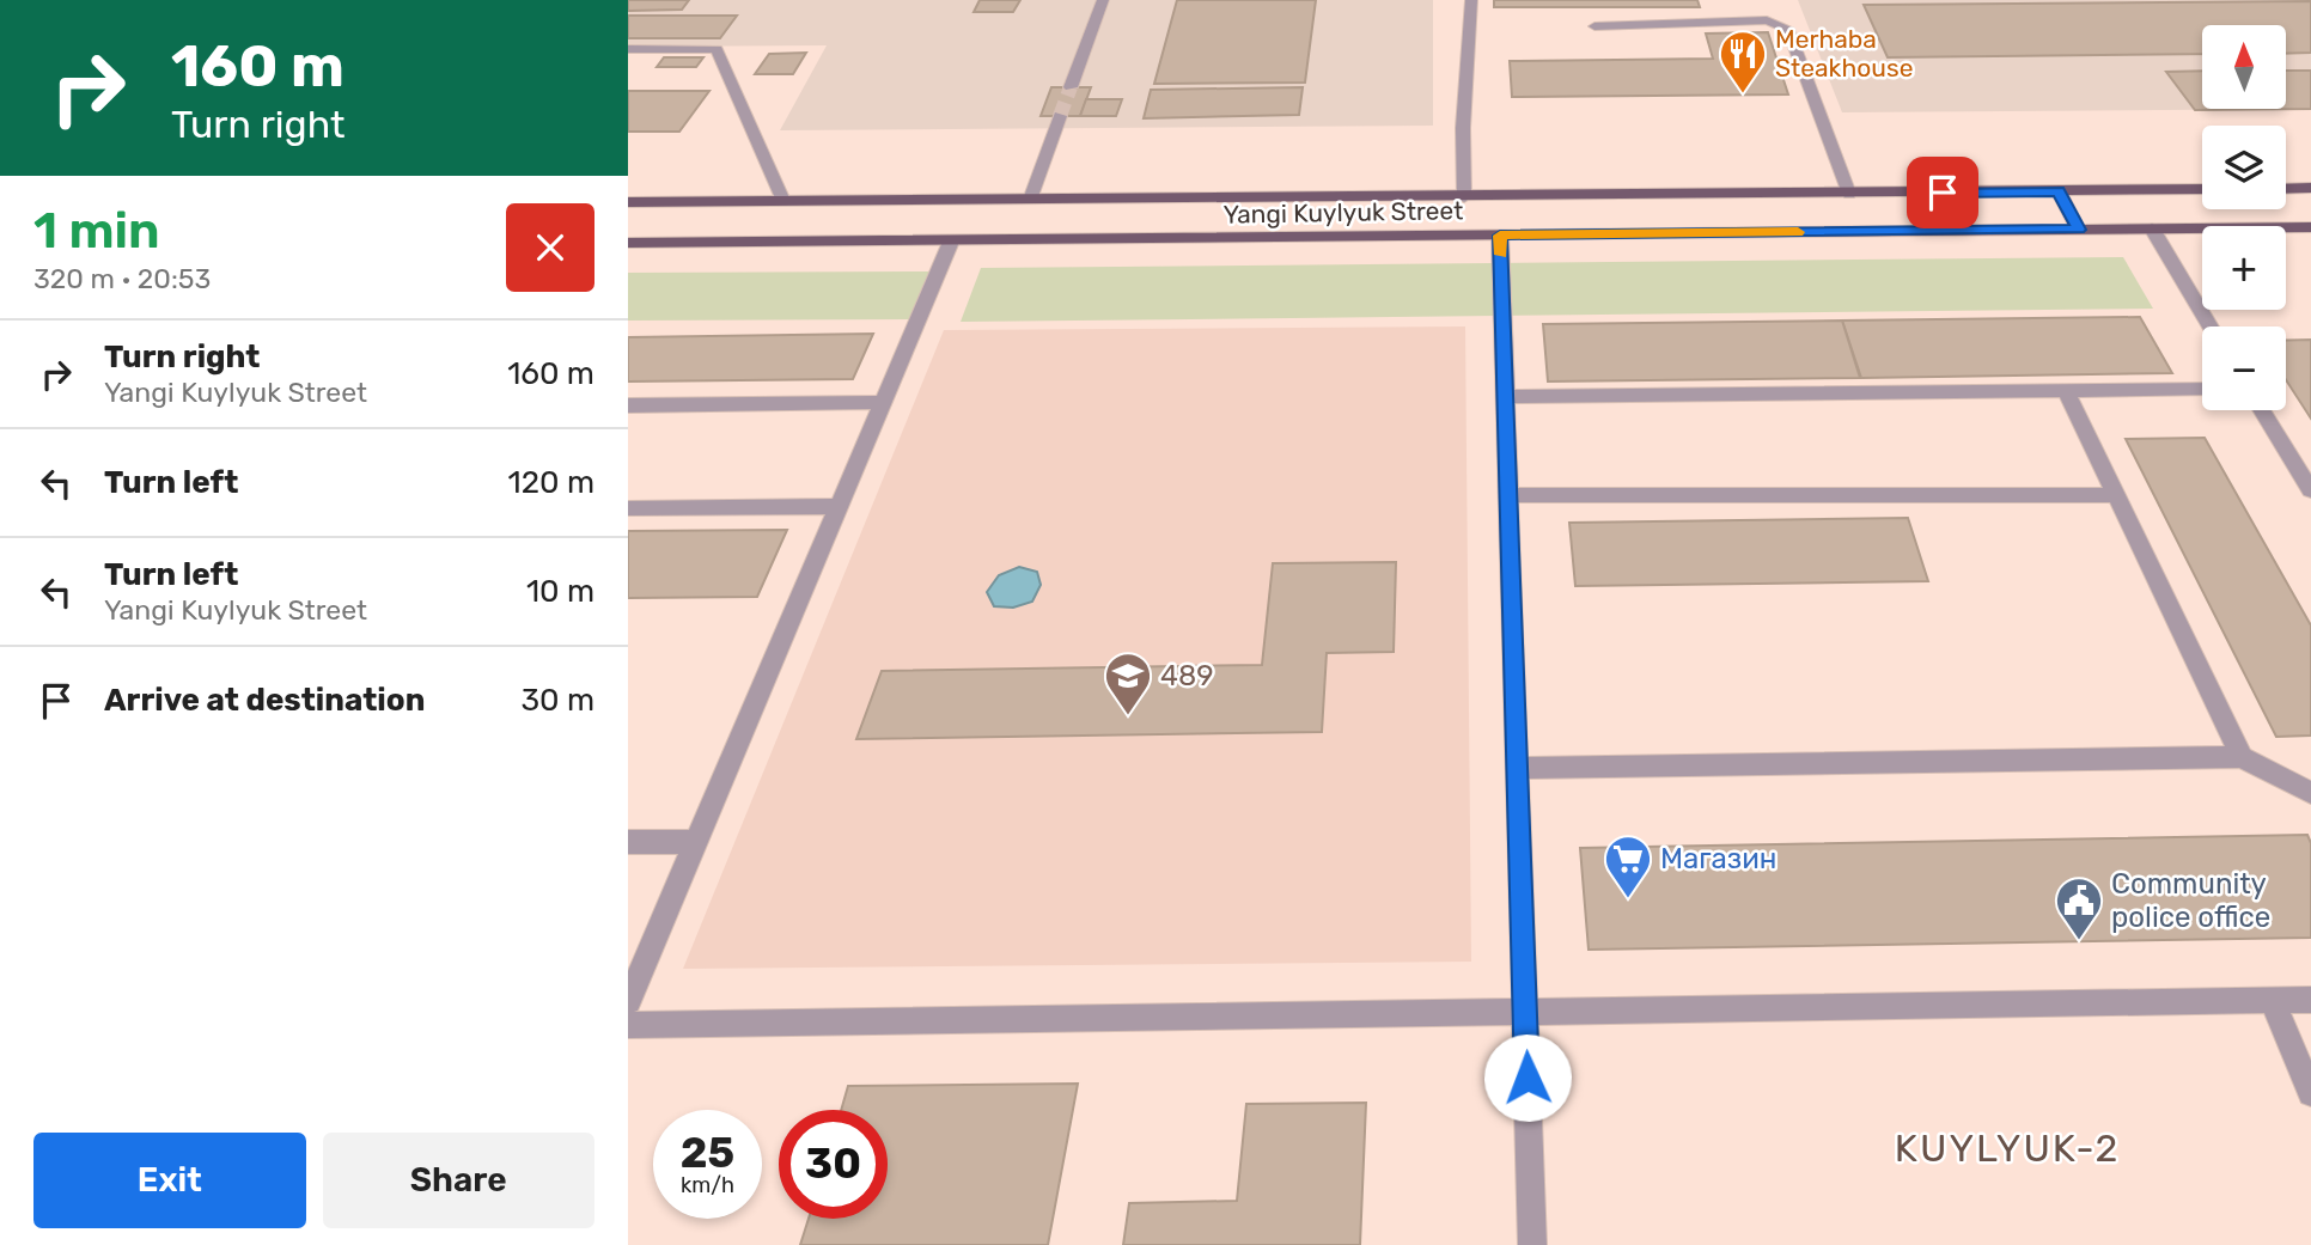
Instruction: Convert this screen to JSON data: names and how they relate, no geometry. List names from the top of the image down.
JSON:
{
  "streets": {
    "main road": ["Yangi Kuylyuk Street"]
  },
  "districts": ["KUYLYUK-2"],
  "places": {
    "restaurant": ["Merhaba Steakhouse"],
    "school or university": ["489"],
    "supermarket": ["Магазин"],
    "public building": ["Community police office"]
  },
  "north": "top",
  "page": {
    "turn": ["160 m", "Turn right"],
    "map_buttons": ["+", "−"],
    "heading": ["1 min", "320 m · 20:53"],
    "list": [
      {
        "name": "Turn right",
        "note": "Yangi Kuylyuk Street",
        "value": "160 m"
      },
      {
        "name": "Turn left",
        "value": "120 m"
      },
      {
        "name": "Turn left",
        "note": "Yangi Kuylyuk Street",
        "value": "10 m"
      },
      {
        "name": "Arrive at destination",
        "value": "30 m"
      }
    ],
    "speed": "25 km/h",
    "limit": "30",
    "buttons": ["Exit", "Share"]
  }
}
